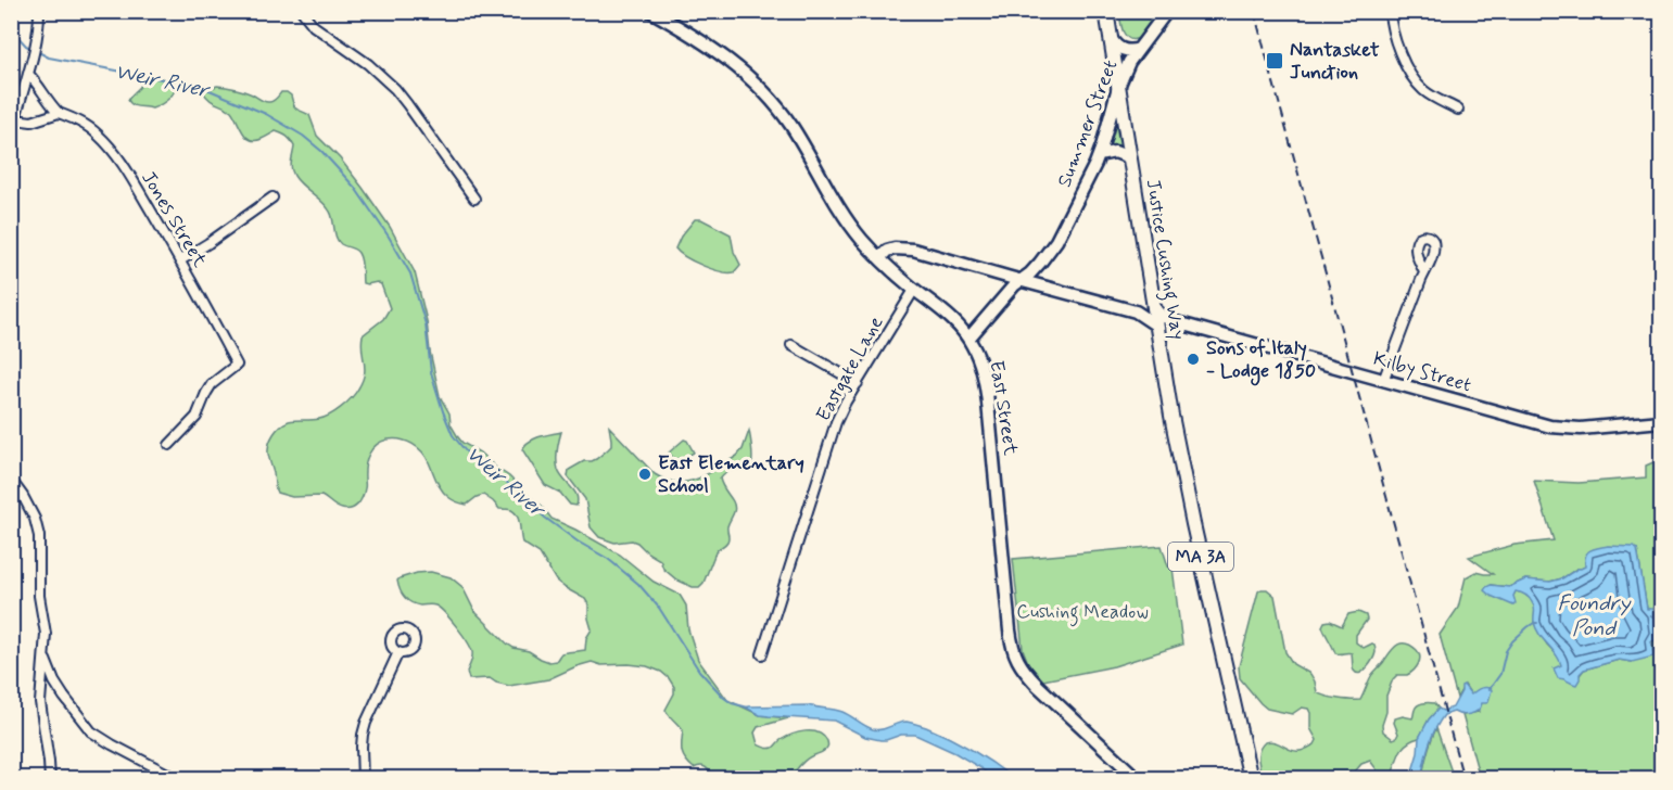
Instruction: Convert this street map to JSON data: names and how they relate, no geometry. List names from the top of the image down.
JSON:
{
  "streets": {
    "main road": [
      "Summer Street",
      "Justice Cushing Way",
      "Kilby Street",
      "East Street",
      "MA 3A"
    ],
    "street": ["Jones Street", "Eastgate Lane"]
  },
  "crossings": [
    ["Summer Street", "Justice Cushing Way"],
    ["Summer Street", "East Street"],
    ["Justice Cushing Way", "Kilby Street"],
    ["Eastgate Lane", "East Street"]
  ],
  "water": ["Weir River", "Foundry Pond"],
  "parks": ["Cushing Meadow"],
  "places": {
    "transit": ["Nantasket Junction"],
    "other": ["Sons of Italy - Lodge 1850", "East Elementary School"]
  }
}
